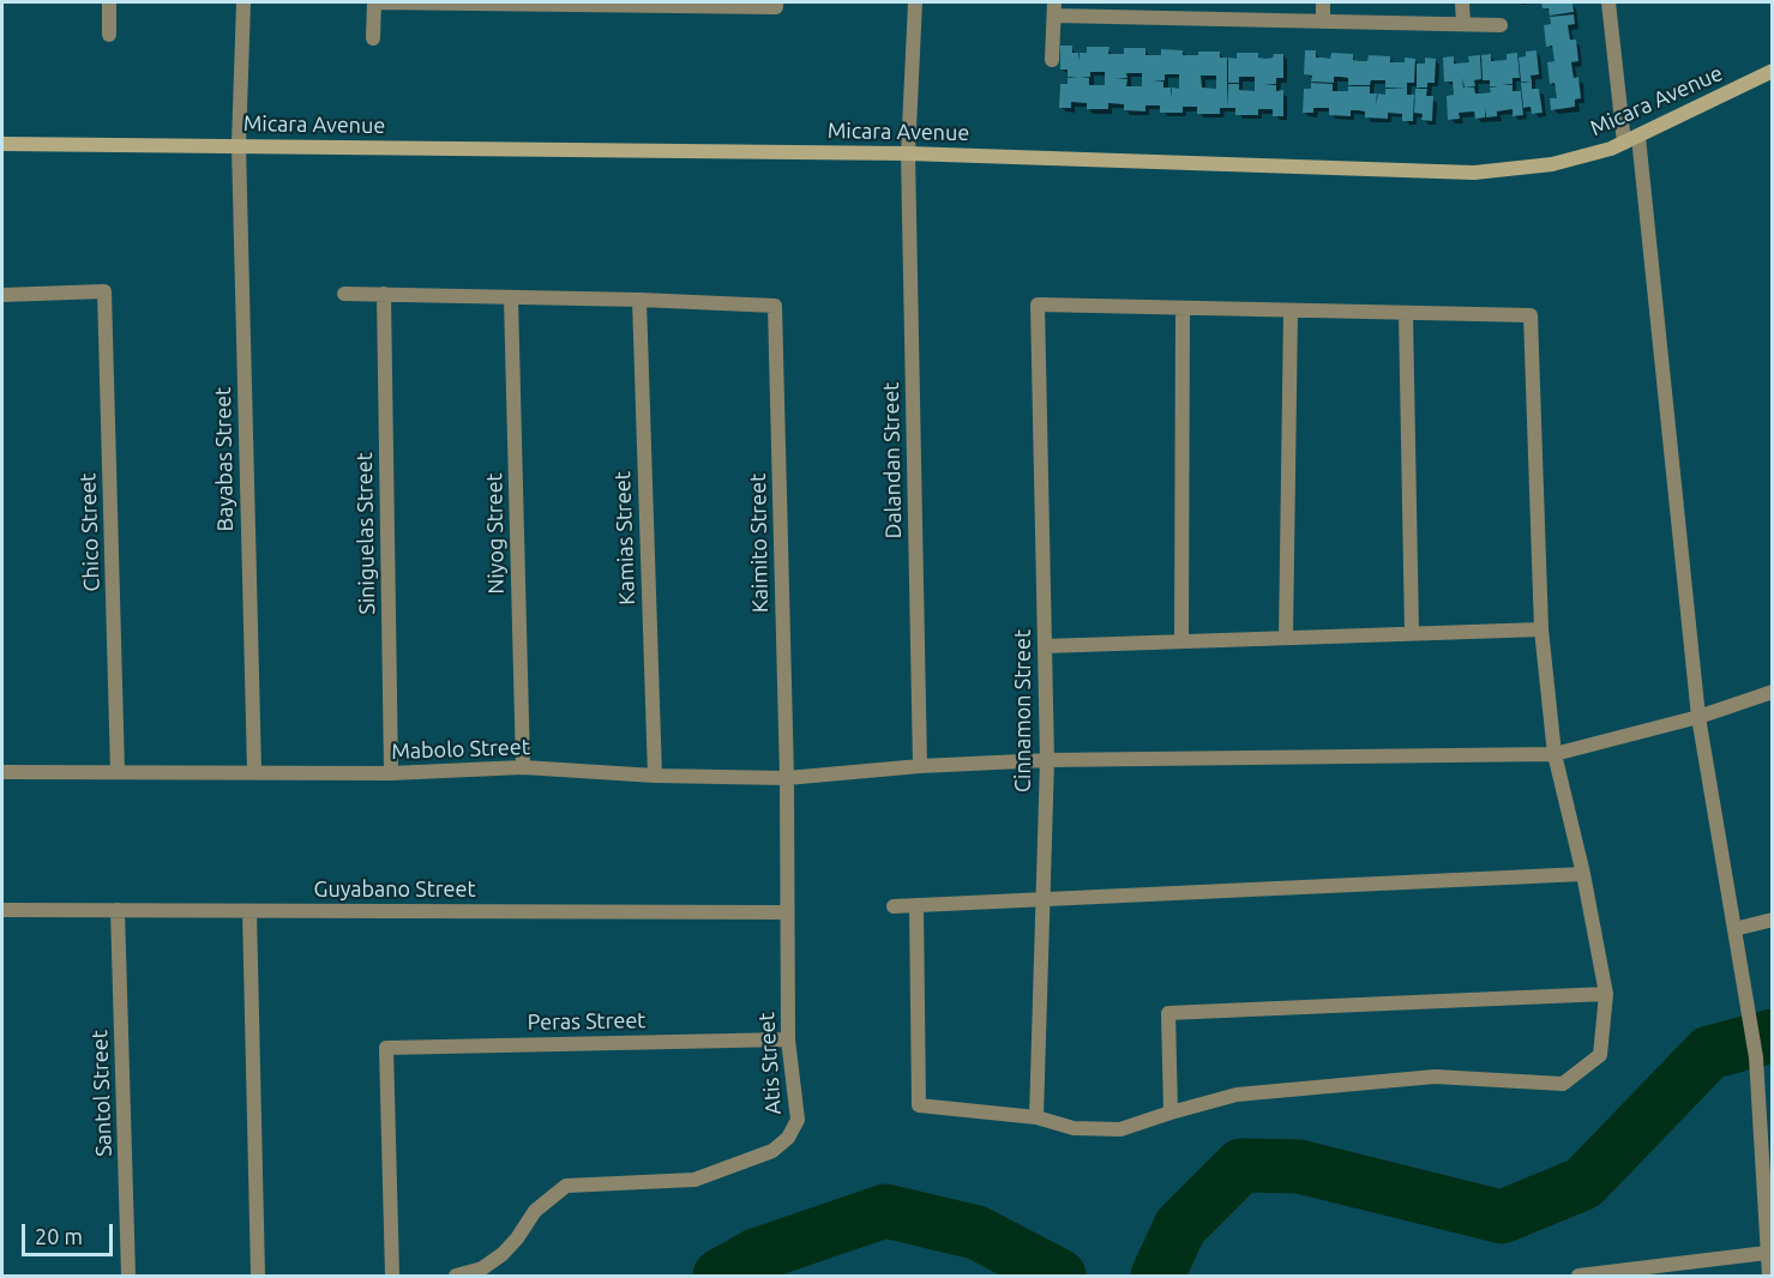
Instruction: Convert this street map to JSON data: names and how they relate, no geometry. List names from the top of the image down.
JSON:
{
  "streets": {
    "street": [
      "Micara Avenue",
      "Bayabas Street",
      "Dalandan Street",
      "Chico Street",
      "Siniguelas Street",
      "Niyog Street",
      "Kamias Street",
      "Kaimito Street",
      "Cinnamon Street",
      "Mabolo Street",
      "Guyabano Street",
      "Peras Street",
      "Atis Street",
      "Santol Street"
    ]
  },
  "crossings": [
    ["Micara Avenue", "Bayabas Street"],
    ["Micara Avenue", "Dalandan Street"],
    ["Bayabas Street", "Mabolo Street"],
    ["Dalandan Street", "Mabolo Street"],
    ["Chico Street", "Mabolo Street"],
    ["Siniguelas Street", "Mabolo Street"],
    ["Niyog Street", "Mabolo Street"],
    ["Kamias Street", "Kaimito Street"],
    ["Kamias Street", "Mabolo Street"],
    ["Kaimito Street", "Mabolo Street"],
    ["Kaimito Street", "Atis Street"],
    ["Cinnamon Street", "Mabolo Street"],
    ["Mabolo Street", "Atis Street"],
    ["Guyabano Street", "Atis Street"],
    ["Guyabano Street", "Santol Street"],
    ["Peras Street", "Atis Street"]
  ],
  "scale_bar": "20 m"
}
